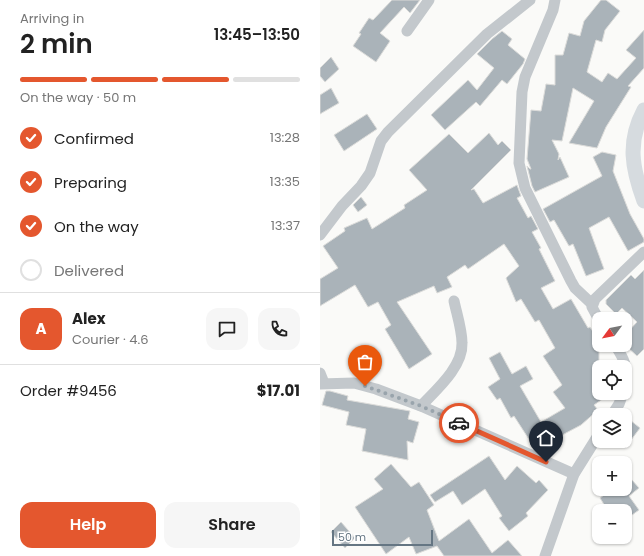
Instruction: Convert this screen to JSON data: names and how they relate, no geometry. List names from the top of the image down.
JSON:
{
  "scale_bar": "50 m",
  "north": "bottom left",
  "page": {
    "heading": ["2 min", "Arriving in", "13:45–13:50"],
    "panel": [
      "Alex",
      "Courier · 4.6",
      "Order #9456",
      "$17.01"
    ],
    "bar": "On the way · 50 m",
    "list": [
      ["Confirmed", "13:28"],
      ["Preparing", "13:35"],
      ["On the way", "13:37"],
      "Delivered"
    ],
    "round": "A",
    "map_buttons": ["+", "−"],
    "buttons": ["Help", "Share"],
    "scale": "50 m"
  }
}
